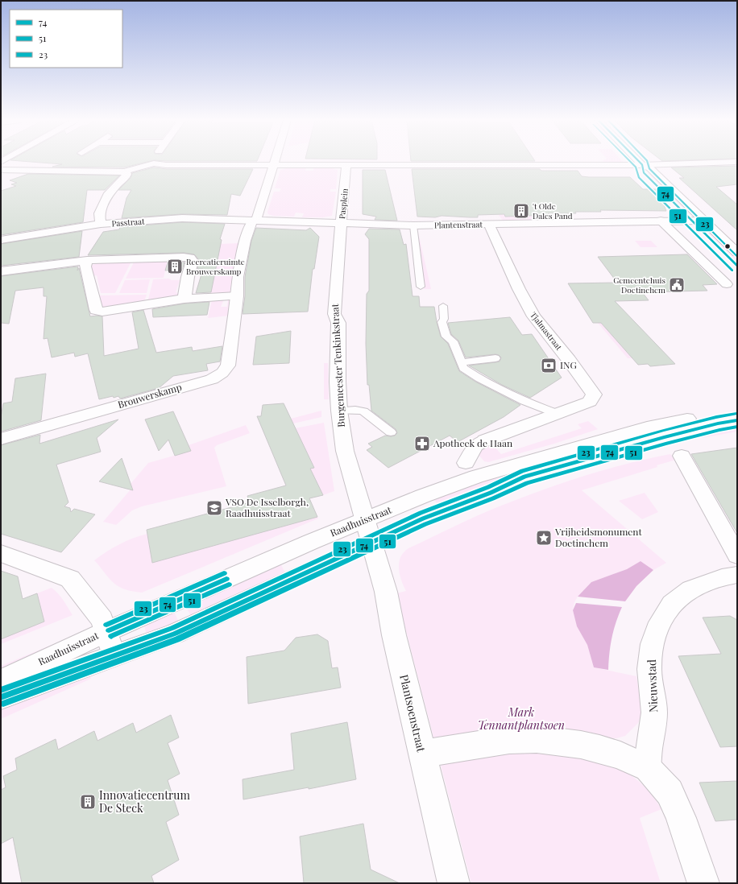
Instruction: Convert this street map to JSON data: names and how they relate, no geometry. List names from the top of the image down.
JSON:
{
  "streets": {
    "street": [
      "Pasplein",
      "Passtraat",
      "Plantenstraat",
      "Tjalmastraat",
      "Burgemeester Tenkinkstraat",
      "Brouwerskamp",
      "Raadhuisstraat",
      "Nieuwstad",
      "Plantsoenstraat"
    ]
  },
  "crossings": [
    ["Pasplein", "Plantenstraat"],
    ["Pasplein", "Burgemeester Tenkinkstraat"],
    ["Passtraat", "Plantenstraat"],
    ["Passtraat", "Brouwerskamp"],
    ["Plantenstraat", "Tjalmastraat"],
    ["Plantenstraat", "Burgemeester Tenkinkstraat"],
    ["Plantenstraat", "Brouwerskamp"],
    ["Burgemeester Tenkinkstraat", "Raadhuisstraat"],
    ["Burgemeester Tenkinkstraat", "Plantsoenstraat"],
    ["Raadhuisstraat", "Plantsoenstraat"]
  ],
  "parks": ["Mark Tennantplantsoen"],
  "places": {
    "building": ["'t Olde Dales Pand", "Recreatieruimte Brouwerskamp", "Innovatiecentrum De Steck"],
    "public building": ["Gemeentehuis Doetinchem"],
    "bank": ["ING"],
    "pharmacy": ["Apotheek de Haan"],
    "school or university": ["VSO De Isselborgh, Raadhuisstraat"],
    "place": ["Vrijheidsmonument Doetinchem"]
  },
  "lines": ["transit line 74", "transit line 51", "transit line 23"],
  "legend": ["74", "51", "23"]
}
